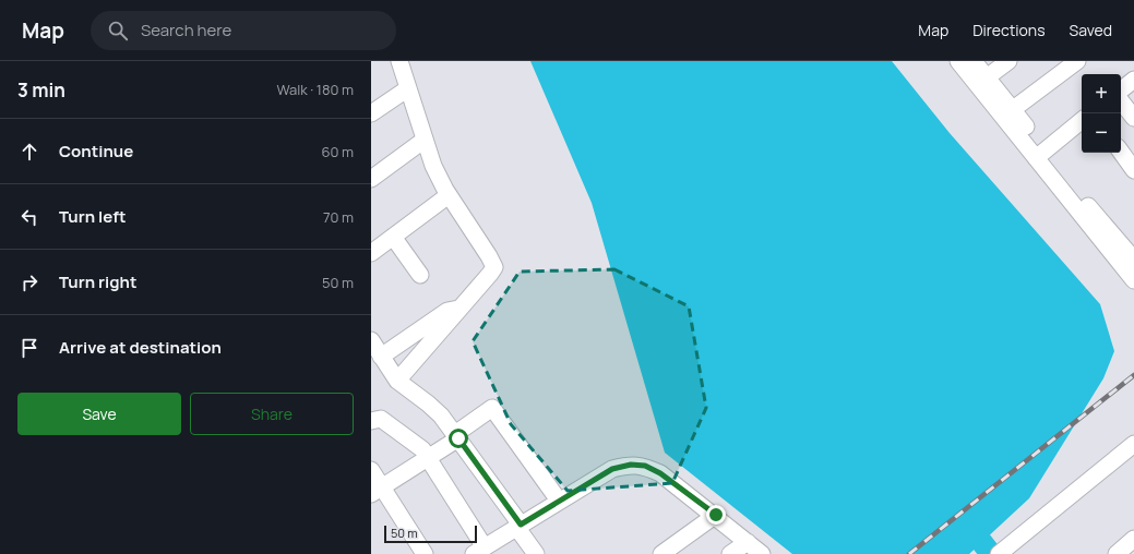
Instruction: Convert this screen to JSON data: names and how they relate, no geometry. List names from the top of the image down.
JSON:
{
  "scale_bar": "50 m",
  "page": {
    "header": "Map",
    "search": "Search here",
    "nav": ["Map", "Directions", "Saved"],
    "heading": ["3 min", "Walk · 180 m"],
    "map_buttons": ["+", "−"],
    "list": [
      ["Continue", "60 m"],
      ["Turn left", "70 m"],
      ["Turn right", "50 m"],
      "Arrive at destination"
    ],
    "buttons": ["Save", "Share"],
    "scale": "50 m"
  }
}
